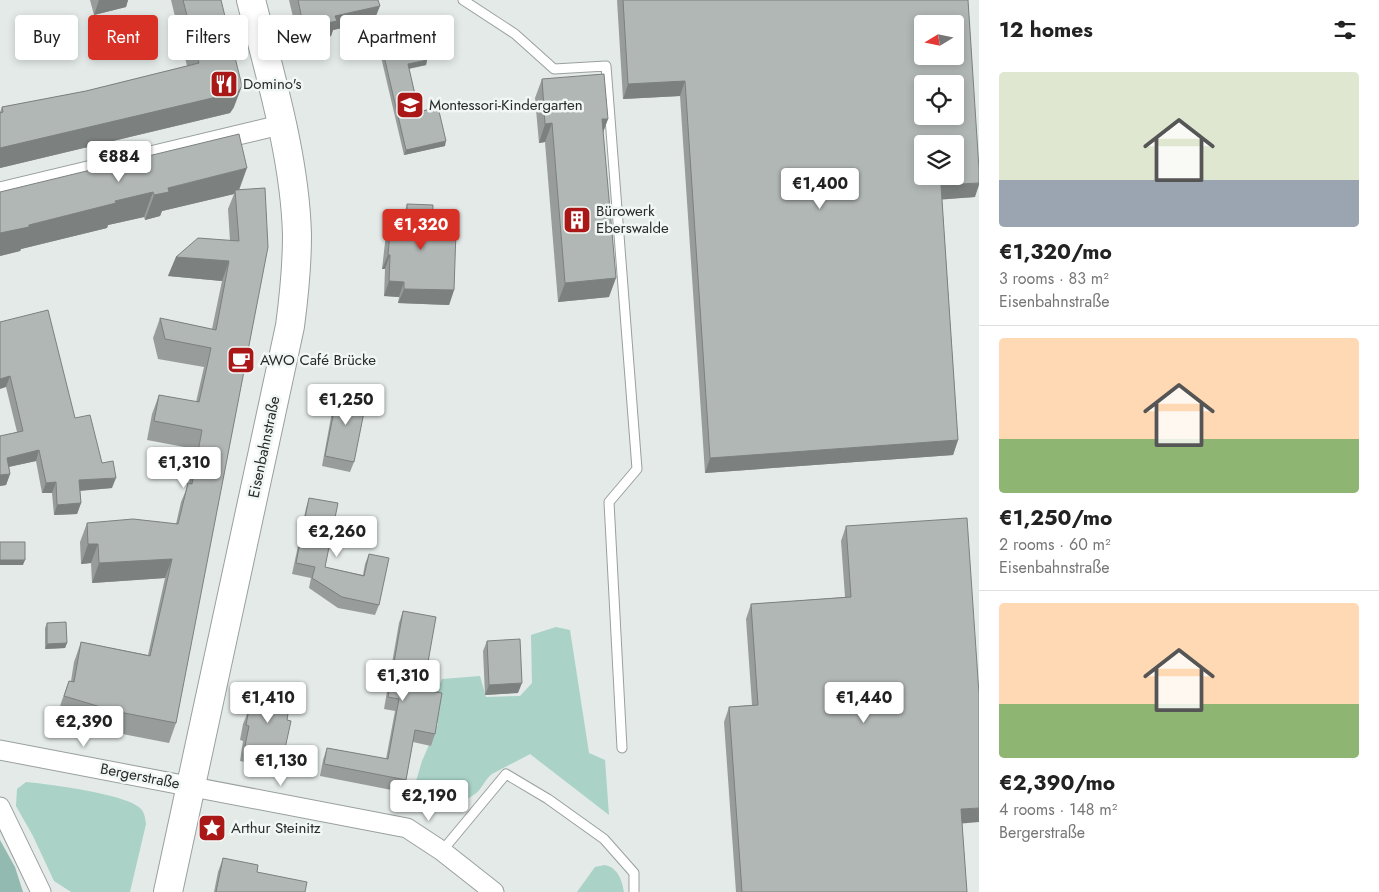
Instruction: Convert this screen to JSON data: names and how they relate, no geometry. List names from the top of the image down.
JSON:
{
  "streets": {
    "main road": ["Eisenbahnstraße"],
    "street": ["Bergerstraße"]
  },
  "crossings": [
    ["Eisenbahnstraße", "Bergerstraße"]
  ],
  "places": {
    "restaurant": ["Domino's"],
    "school or university": ["Montessori-Kindergarten"],
    "building": ["Bürowerk Eberswalde"],
    "cafe": ["AWO Café Brücke"],
    "place": ["Arthur Steinitz"]
  },
  "north": "left",
  "page": {
    "heading": "12 homes",
    "chip": [
      "Buy",
      "Rent",
      "Filters",
      "New",
      "Apartment"
    ],
    "list": [
      {
        "name": "€1,320/mo",
        "note": "3 rooms · 83 m² · Eisenbahnstraße"
      },
      {
        "name": "€1,250/mo",
        "note": "2 rooms · 60 m² · Eisenbahnstraße"
      },
      {
        "name": "€2,390/mo",
        "note": "4 rooms · 148 m² · Bergerstraße"
      }
    ],
    "price": [
      "€884",
      "€1,400",
      "€1,320",
      "€1,250",
      "€1,310",
      "€2,260",
      "€1,310",
      "€1,410",
      "€1,440",
      "€2,390",
      "€1,130",
      "€2,190"
    ]
  }
}
